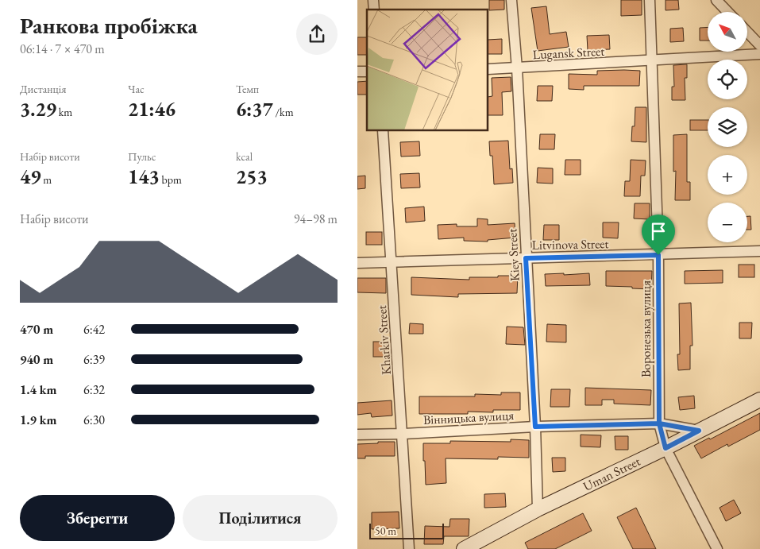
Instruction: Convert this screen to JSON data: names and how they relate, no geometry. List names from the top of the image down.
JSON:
{
  "streets": {
    "street": [
      "Lugansk Street",
      "Litvinova Street",
      "Kiev Street",
      "Воронезька вулиця",
      "Kharkiv Street",
      "Вінницька вулиця",
      "Uman Street"
    ]
  },
  "crossings": [
    ["Lugansk Street", "Kiev Street"],
    ["Lugansk Street", "Воронезька вулиця"],
    ["Litvinova Street", "Kiev Street"],
    ["Litvinova Street", "Воронезька вулиця"],
    ["Litvinova Street", "Kharkiv Street"],
    ["Kiev Street", "Вінницька вулиця"],
    ["Kiev Street", "Uman Street"],
    ["Воронезька вулиця", "Вінницька вулиця"],
    ["Воронезька вулиця", "Uman Street"],
    ["Kharkiv Street", "Вінницька вулиця"],
    ["Вінницька вулиця", "Uman Street"]
  ],
  "scale_bar": "50 m",
  "north": "top left",
  "page": {
    "heading": ["Ранкова пробіжка", "06:14 · 7 × 470 m"],
    "map_buttons": ["+", "−"],
    "stats": [
      ["Дистанція", "3.29 km"],
      ["Час", "21:46"],
      ["Темп", "6:37 /km"],
      ["Набір висоти", "49 m"],
      ["Пульс", "143 bpm"],
      ["kcal", "253"]
    ],
    "chart": ["Набір висоти", "94–98 m"],
    "list": [
      {
        "name": "470 m",
        "note": "6:42"
      },
      {
        "name": "940 m",
        "note": "6:39"
      },
      {
        "name": "1.4 km",
        "note": "6:32"
      },
      {
        "name": "1.9 km",
        "note": "6:30"
      }
    ],
    "buttons": ["Зберегти", "Поділитися"],
    "scale": "50 m"
  }
}
